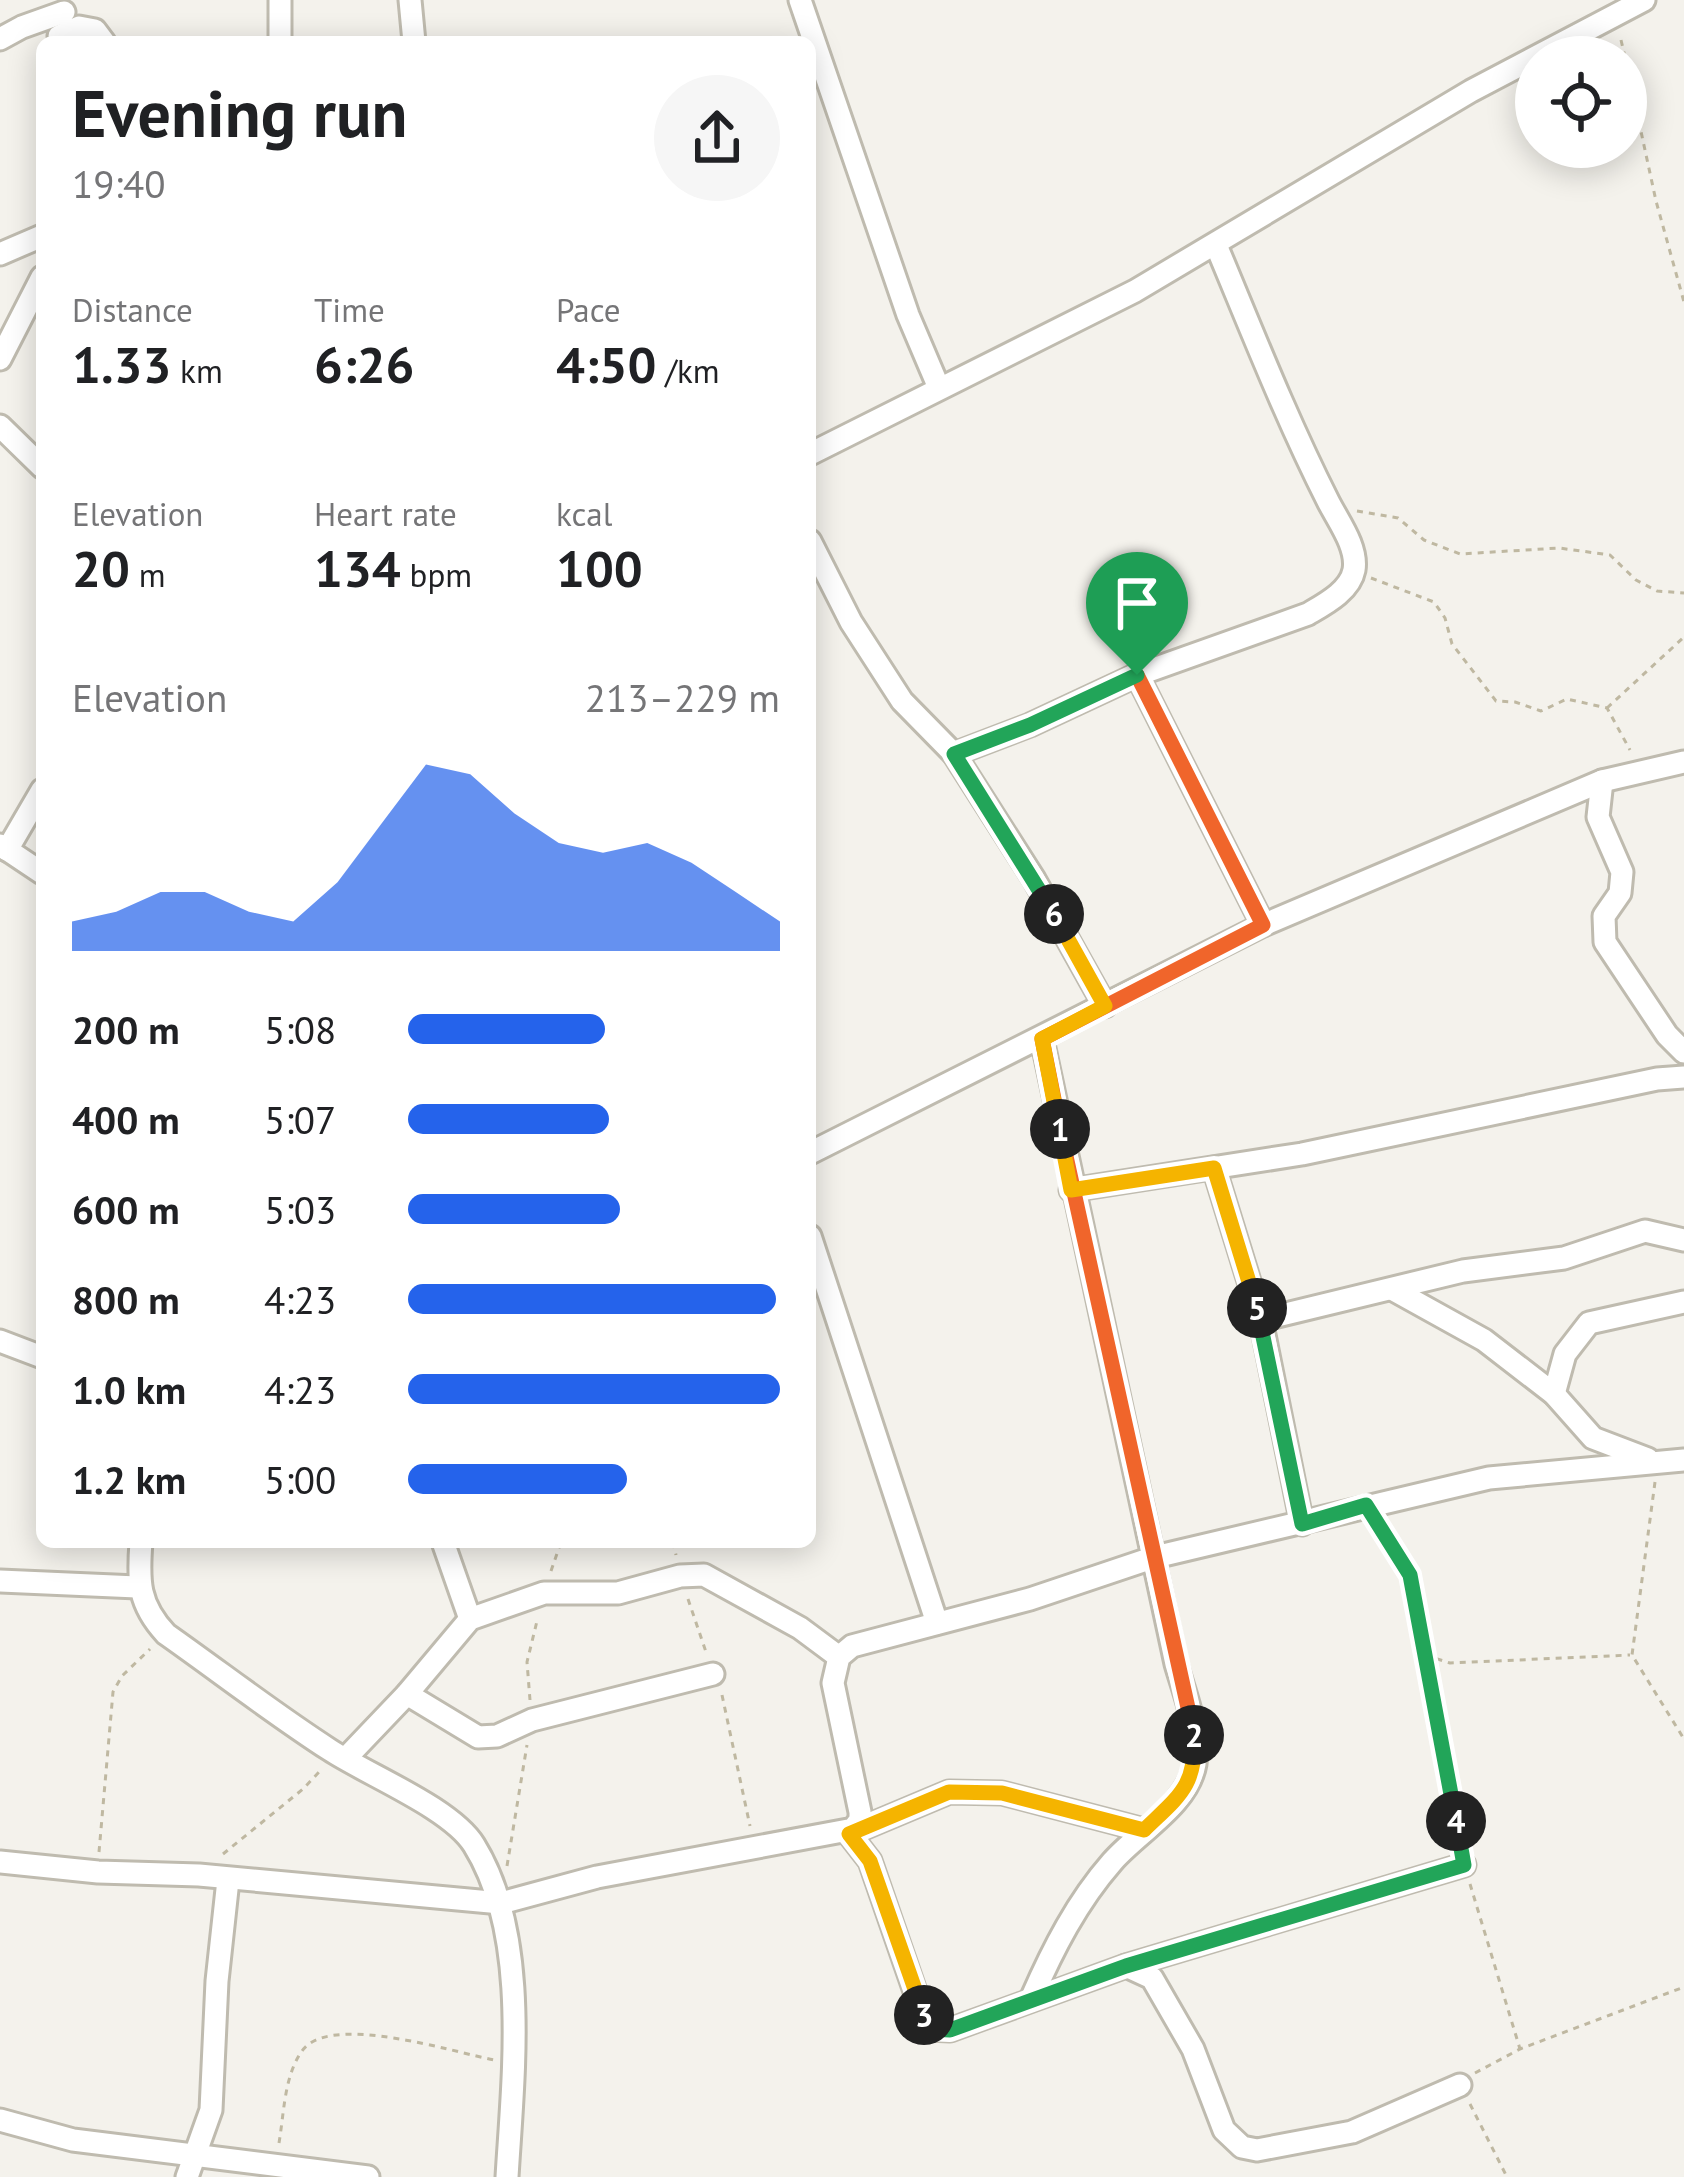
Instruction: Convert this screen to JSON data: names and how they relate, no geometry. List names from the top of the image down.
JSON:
{
  "page": {
    "heading": ["Evening run", "19:40"],
    "stats": [
      ["Distance", "1.33 km"],
      ["Time", "6:26"],
      ["Pace", "4:50 /km"],
      ["Elevation", "20 m"],
      ["Heart rate", "134 bpm"],
      ["kcal", "100"]
    ],
    "chart": ["Elevation", "213–229 m"],
    "pins": [
      "6",
      "1",
      "5",
      "2",
      "4",
      "3"
    ],
    "list": [
      {
        "name": "200 m",
        "note": "5:08"
      },
      {
        "name": "400 m",
        "note": "5:07"
      },
      {
        "name": "600 m",
        "note": "5:03"
      },
      {
        "name": "800 m",
        "note": "4:23"
      },
      {
        "name": "1.0 km",
        "note": "4:23"
      },
      {
        "name": "1.2 km",
        "note": "5:00"
      }
    ]
  }
}
